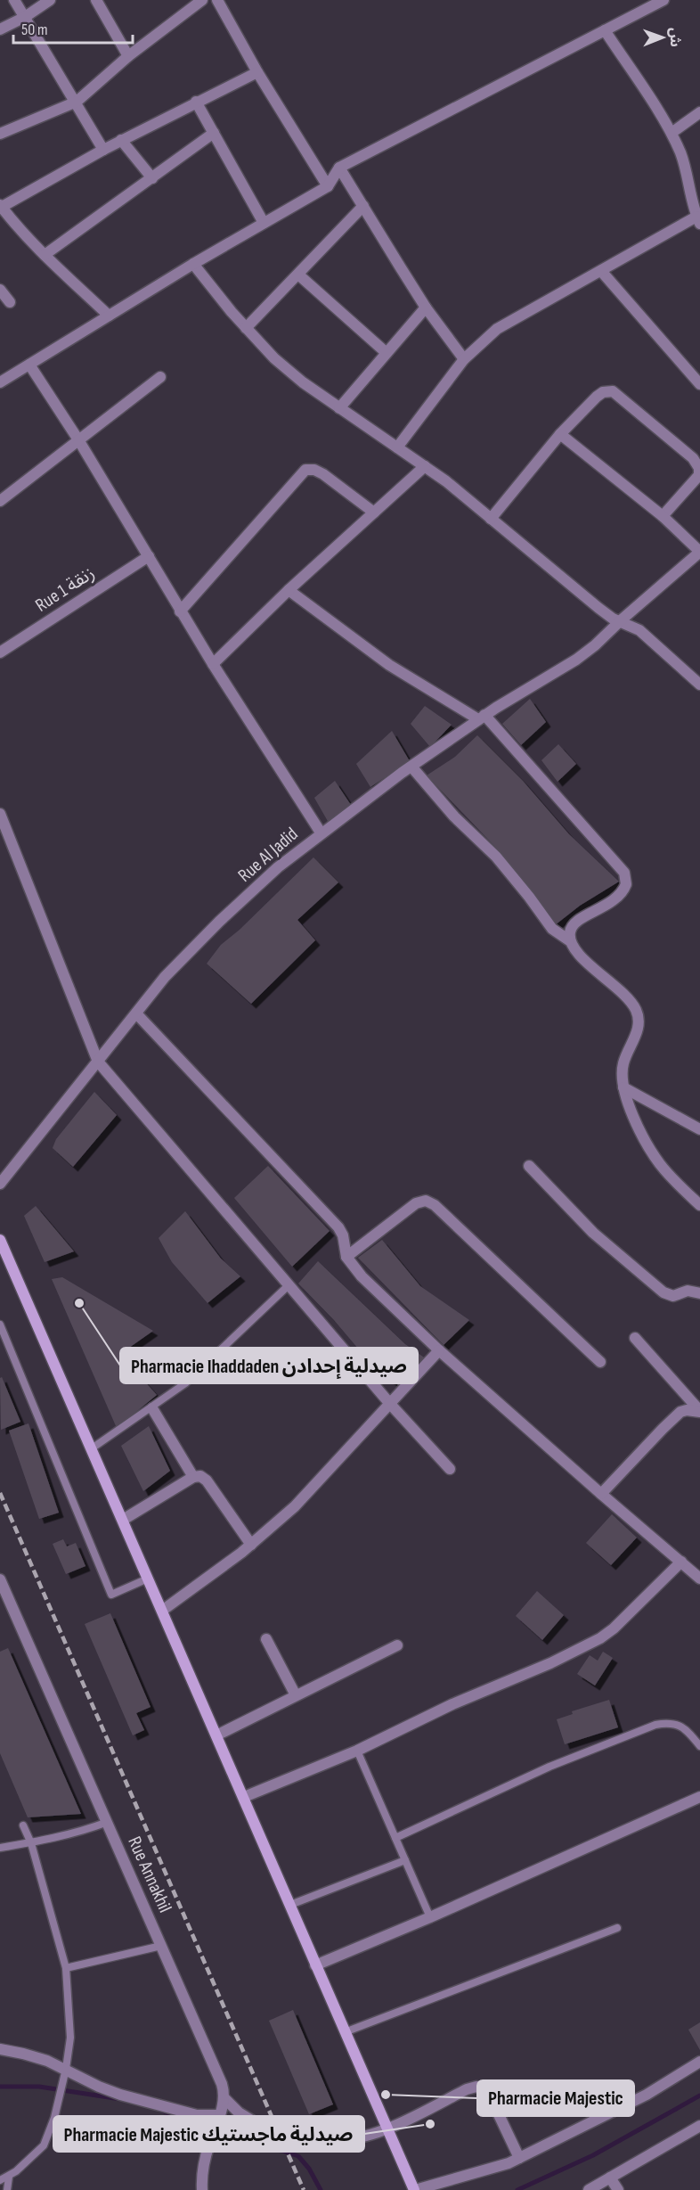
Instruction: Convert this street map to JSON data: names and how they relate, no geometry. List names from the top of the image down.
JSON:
{
  "streets": {
    "street": ["Rue 1 زنقة", "Rue Al Jadid", "Rue Annakhil"]
  },
  "places": ["Pharmacie Ihaddaden صيدلية إحدادن", "Pharmacie Majestic", "Pharmacie Majestic صيدلية ماجستيك"],
  "scale_bar": "50 m",
  "north": "right"
}
